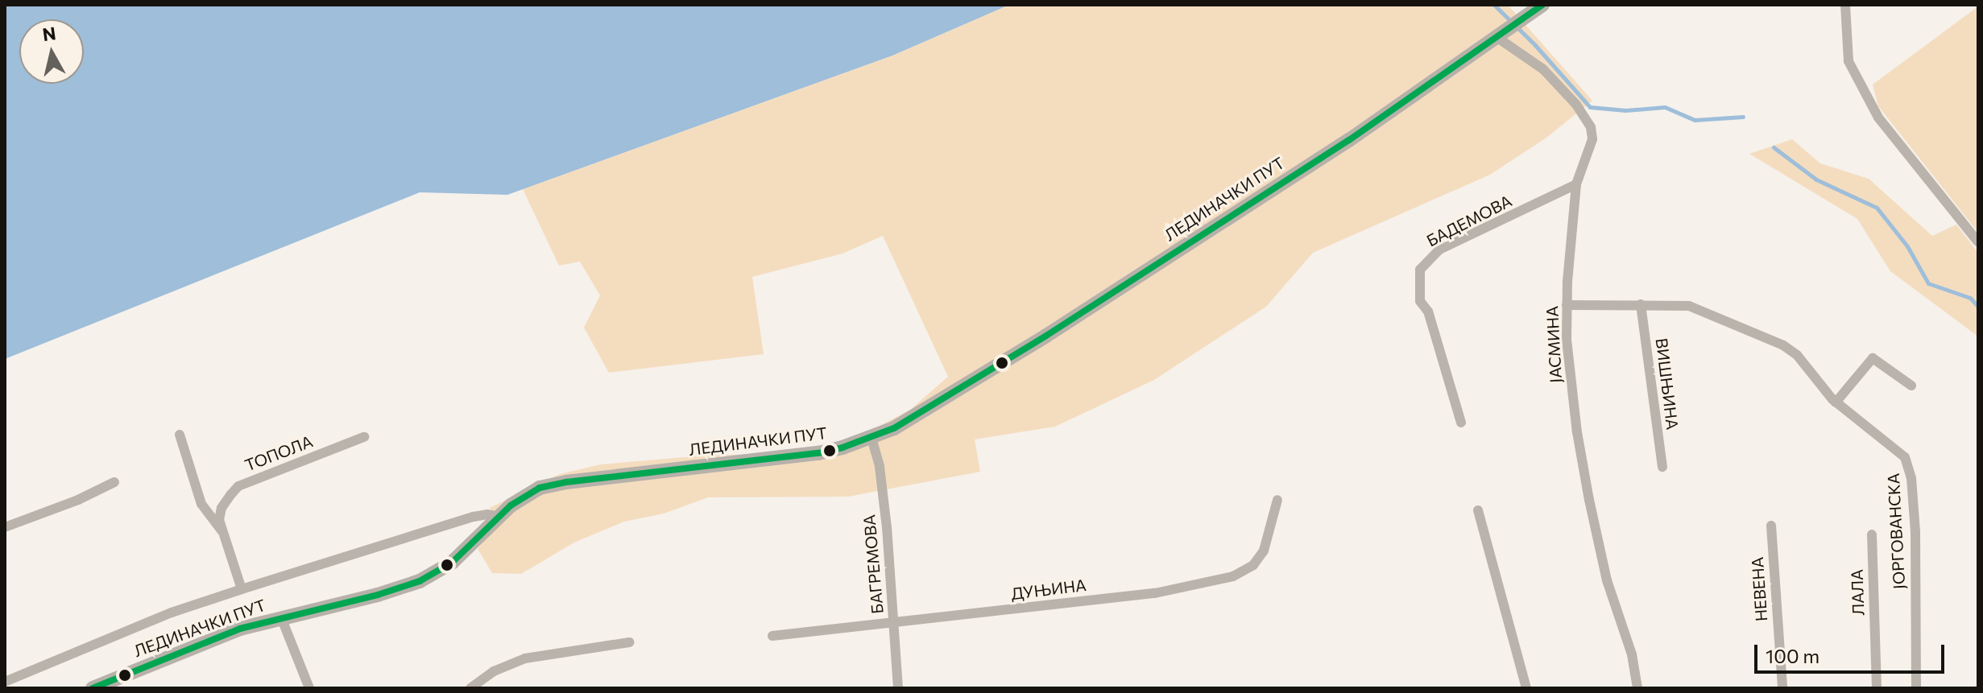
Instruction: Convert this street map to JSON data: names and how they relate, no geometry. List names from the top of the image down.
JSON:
{
  "streets": {
    "main road": ["ЛЕДИНАЧКИ ПУТ"],
    "street": [
      "БАДЕМОВА",
      "ЈАСМИНА",
      "ВИШЊИНА",
      "ТОПОЛА",
      "ЈОРГОВАНСКА",
      "БАГРЕМОВА",
      "ДУЊИНА",
      "НЕВЕНА",
      "ЛАЛА"
    ]
  },
  "crossings": [
    ["ЛЕДИНАЧКИ ПУТ", "ЈАСМИНА"],
    ["ЛЕДИНАЧКИ ПУТ", "БАГРЕМОВА"],
    ["БАДЕМОВА", "ЈАСМИНА"],
    ["ЈАСМИНА", "ЈОРГОВАНСКА"],
    ["ВИШЊИНА", "ЈОРГОВАНСКА"],
    ["БАГРЕМОВА", "ДУЊИНА"]
  ],
  "scale_bar": "100 m",
  "north": "top"
}
